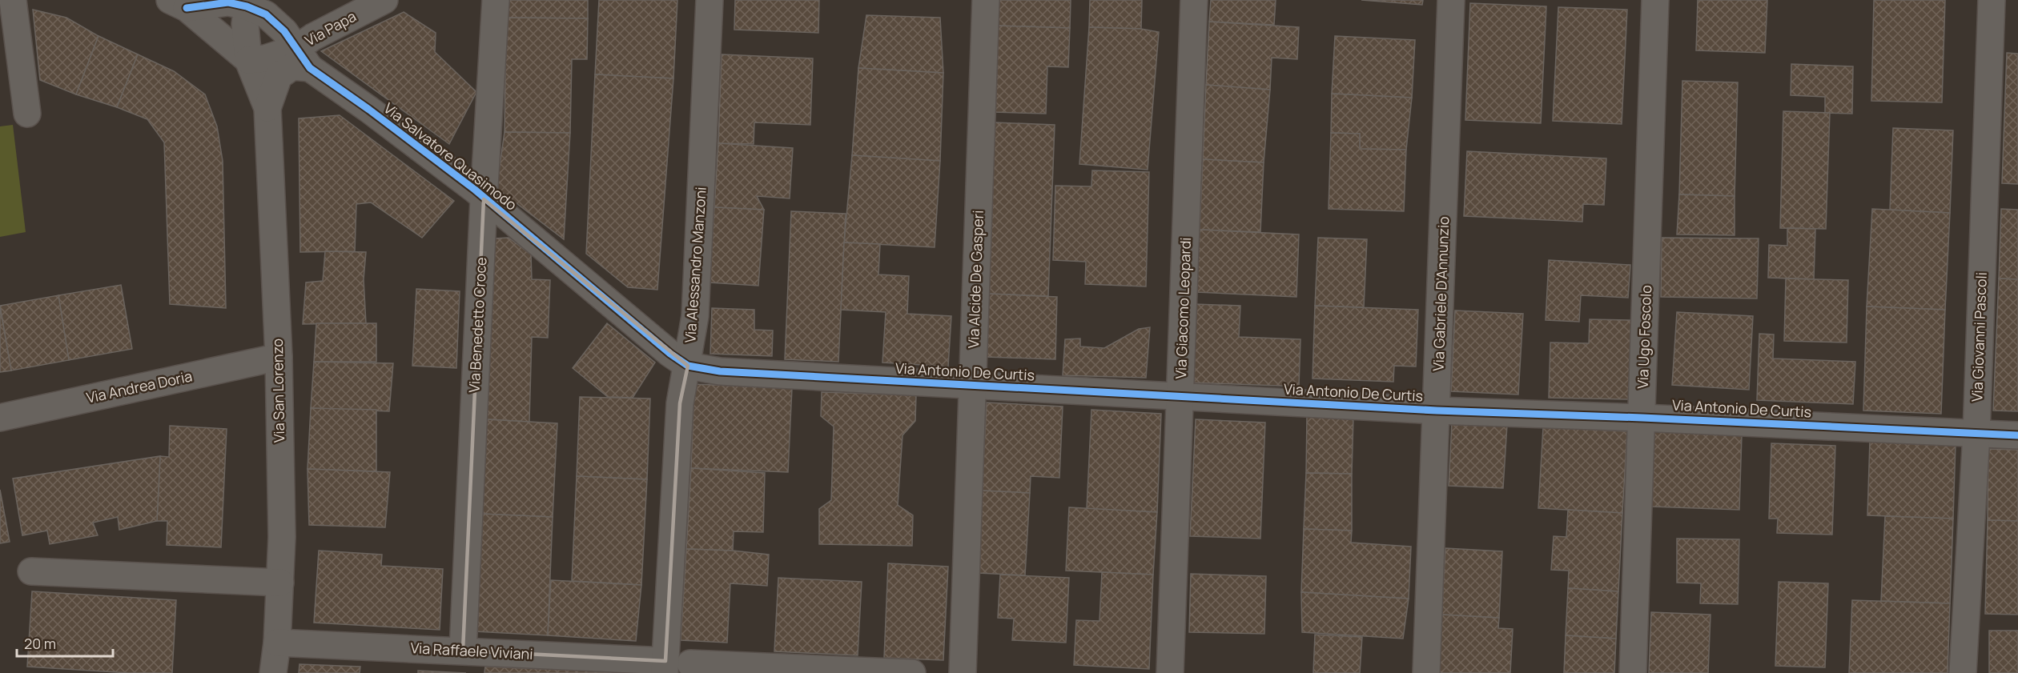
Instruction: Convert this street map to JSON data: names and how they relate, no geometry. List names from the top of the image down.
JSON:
{
  "streets": {
    "street": [
      "Via Papa",
      "Via Salvatore Quasimodo",
      "Via Alessandro Manzoni",
      "Via Alcide De Gasperi",
      "Via Gabriele D'Annunzio",
      "Via Giacomo Leopardi",
      "Via Benedetto Croce",
      "Via Ugo Foscolo",
      "Via Giovanni Pascoli",
      "Via Antonio De Curtis",
      "Via Andrea Doria",
      "Via San Lorenzo",
      "Via Raffaele Viviani"
    ]
  },
  "crossings": [
    ["Via Papa", "Via Salvatore Quasimodo"],
    ["Via Papa", "Via San Lorenzo"],
    ["Via Salvatore Quasimodo", "Via Alessandro Manzoni"],
    ["Via Salvatore Quasimodo", "Via Benedetto Croce"],
    ["Via Salvatore Quasimodo", "Via Antonio De Curtis"],
    ["Via Salvatore Quasimodo", "Via San Lorenzo"],
    ["Via Alessandro Manzoni", "Via Antonio De Curtis"],
    ["Via Alessandro Manzoni", "Via Raffaele Viviani"],
    ["Via Alcide De Gasperi", "Via Antonio De Curtis"],
    ["Via Gabriele D'Annunzio", "Via Antonio De Curtis"],
    ["Via Giacomo Leopardi", "Via Antonio De Curtis"],
    ["Via Benedetto Croce", "Via Raffaele Viviani"],
    ["Via Ugo Foscolo", "Via Antonio De Curtis"],
    ["Via Giovanni Pascoli", "Via Antonio De Curtis"],
    ["Via Andrea Doria", "Via San Lorenzo"],
    ["Via San Lorenzo", "Via Raffaele Viviani"]
  ],
  "scale_bar": "20 m"
}
